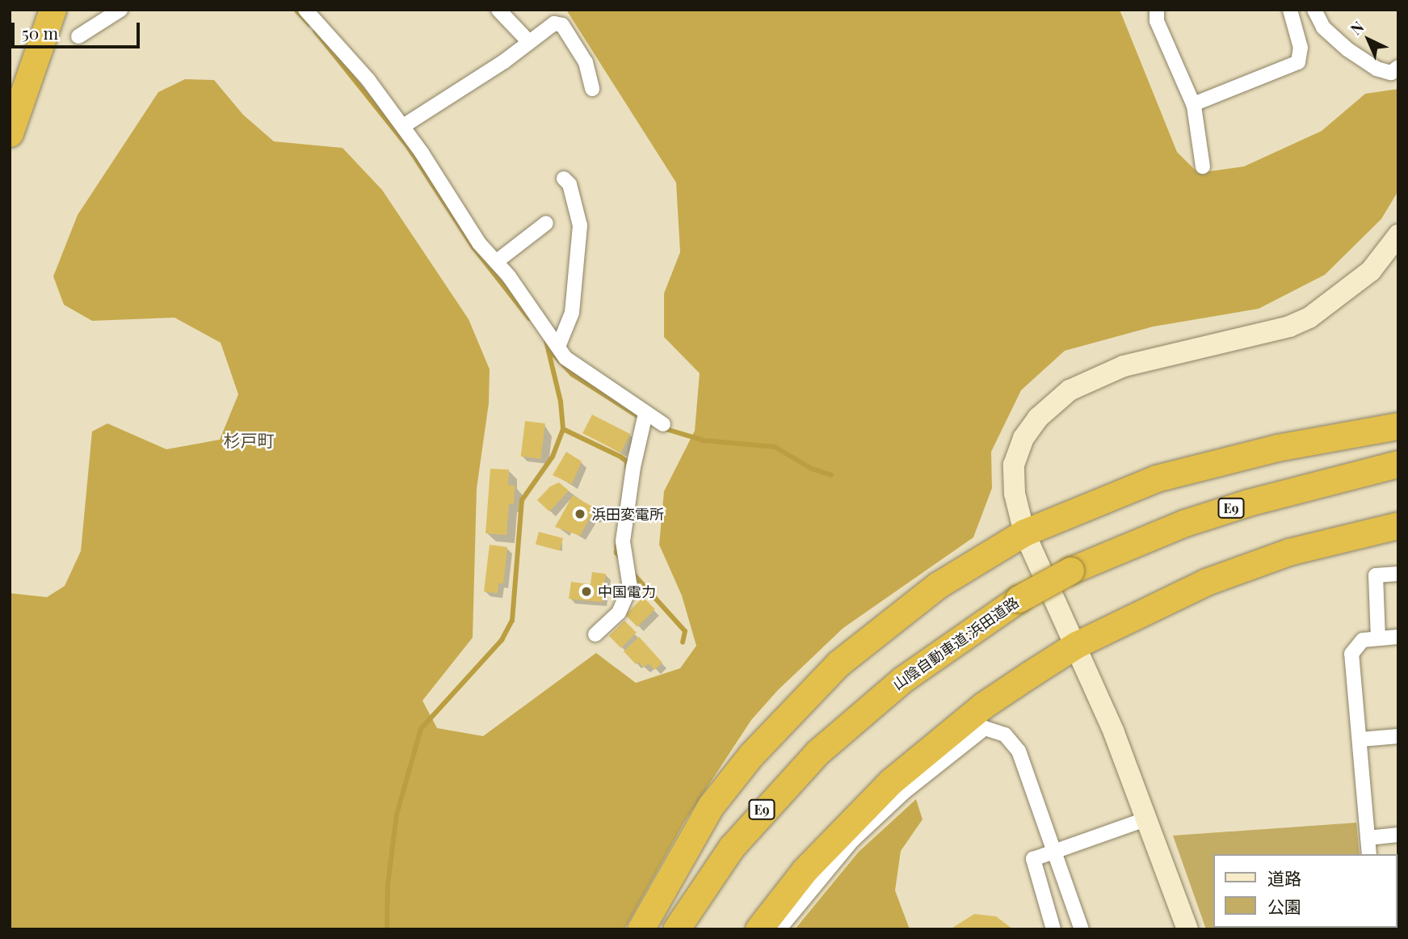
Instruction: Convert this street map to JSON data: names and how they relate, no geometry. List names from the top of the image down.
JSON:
{
  "streets": {
    "highway": ["E9", "山陰自動車道;浜田道路"]
  },
  "districts": ["杉戸町"],
  "places": ["浜田変電所", "中国電力"],
  "legend": ["道路", "公園"],
  "scale_bar": "50 m",
  "north": "top left"
}
